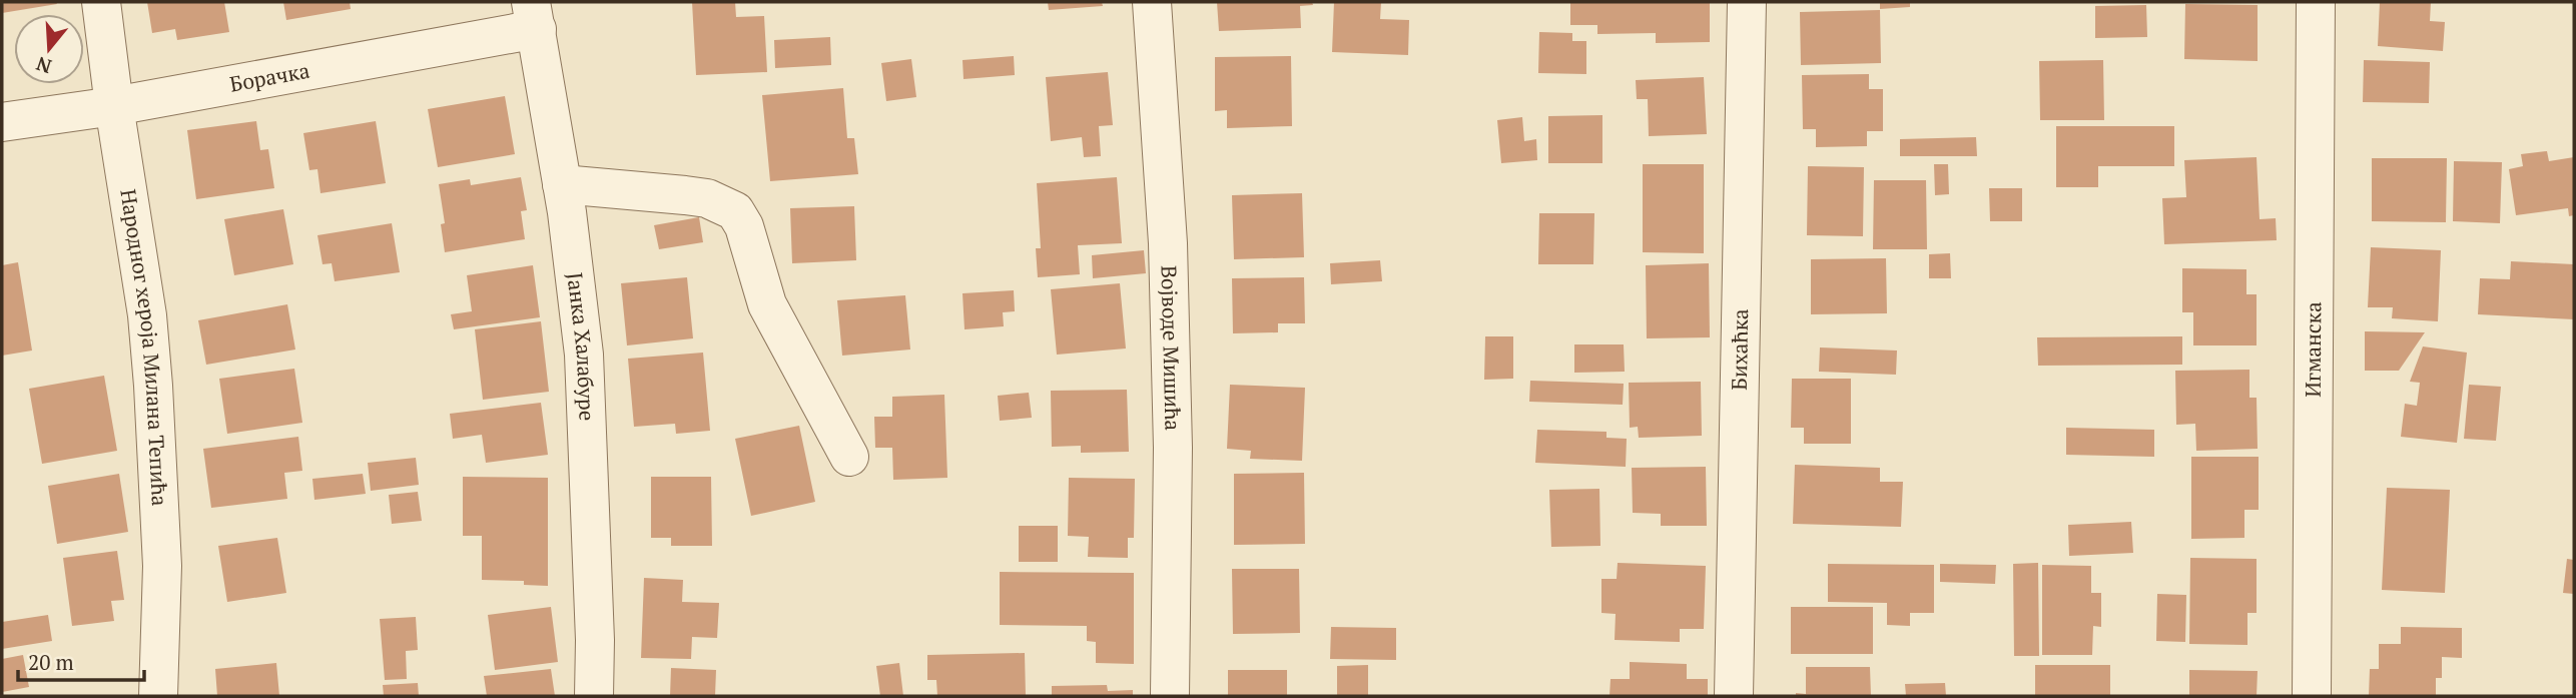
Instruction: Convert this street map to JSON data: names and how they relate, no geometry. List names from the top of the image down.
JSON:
{
  "streets": {
    "street": [
      "Борачка",
      "Јанка Халабуре",
      "Народног хероја Милана Тепића",
      "Војводе Мишића",
      "Бихаћка",
      "Игманска"
    ]
  },
  "crossings": [
    ["Борачка", "Јанка Халабуре"],
    ["Борачка", "Народног хероја Милана Тепића"]
  ],
  "scale_bar": "20 m",
  "north": "bottom"
}
